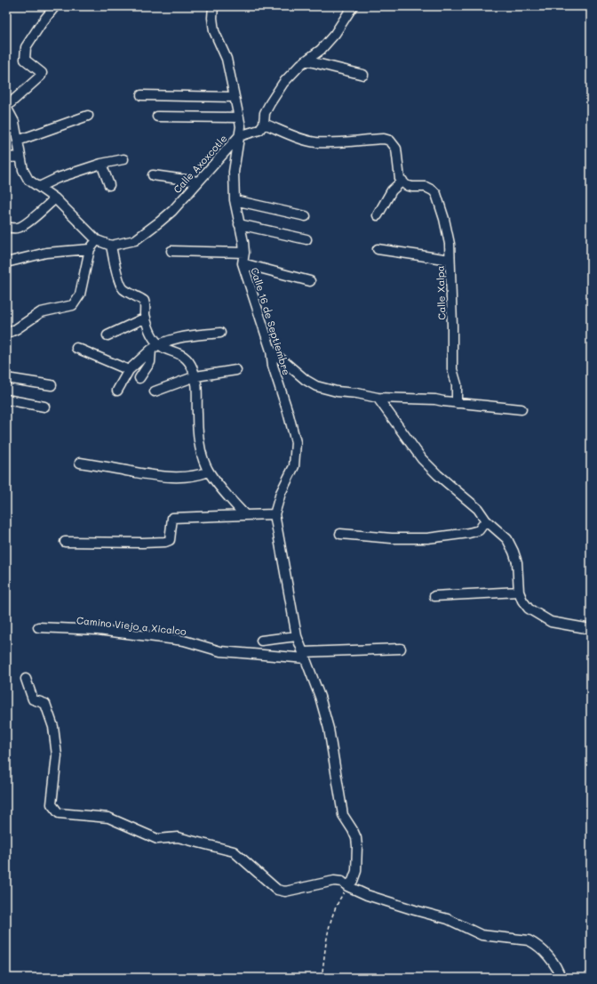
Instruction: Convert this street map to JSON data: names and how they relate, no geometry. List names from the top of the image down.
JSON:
{
  "streets": {
    "street": [
      "Calle Axoxcotle",
      "Calle Xalpa",
      "Calle 16 de Septiembre",
      "Camino Viejo a Xicalco"
    ]
  },
  "crossings": [
    ["Calle Axoxcotle", "Calle 16 de Septiembre"]
  ]
}
